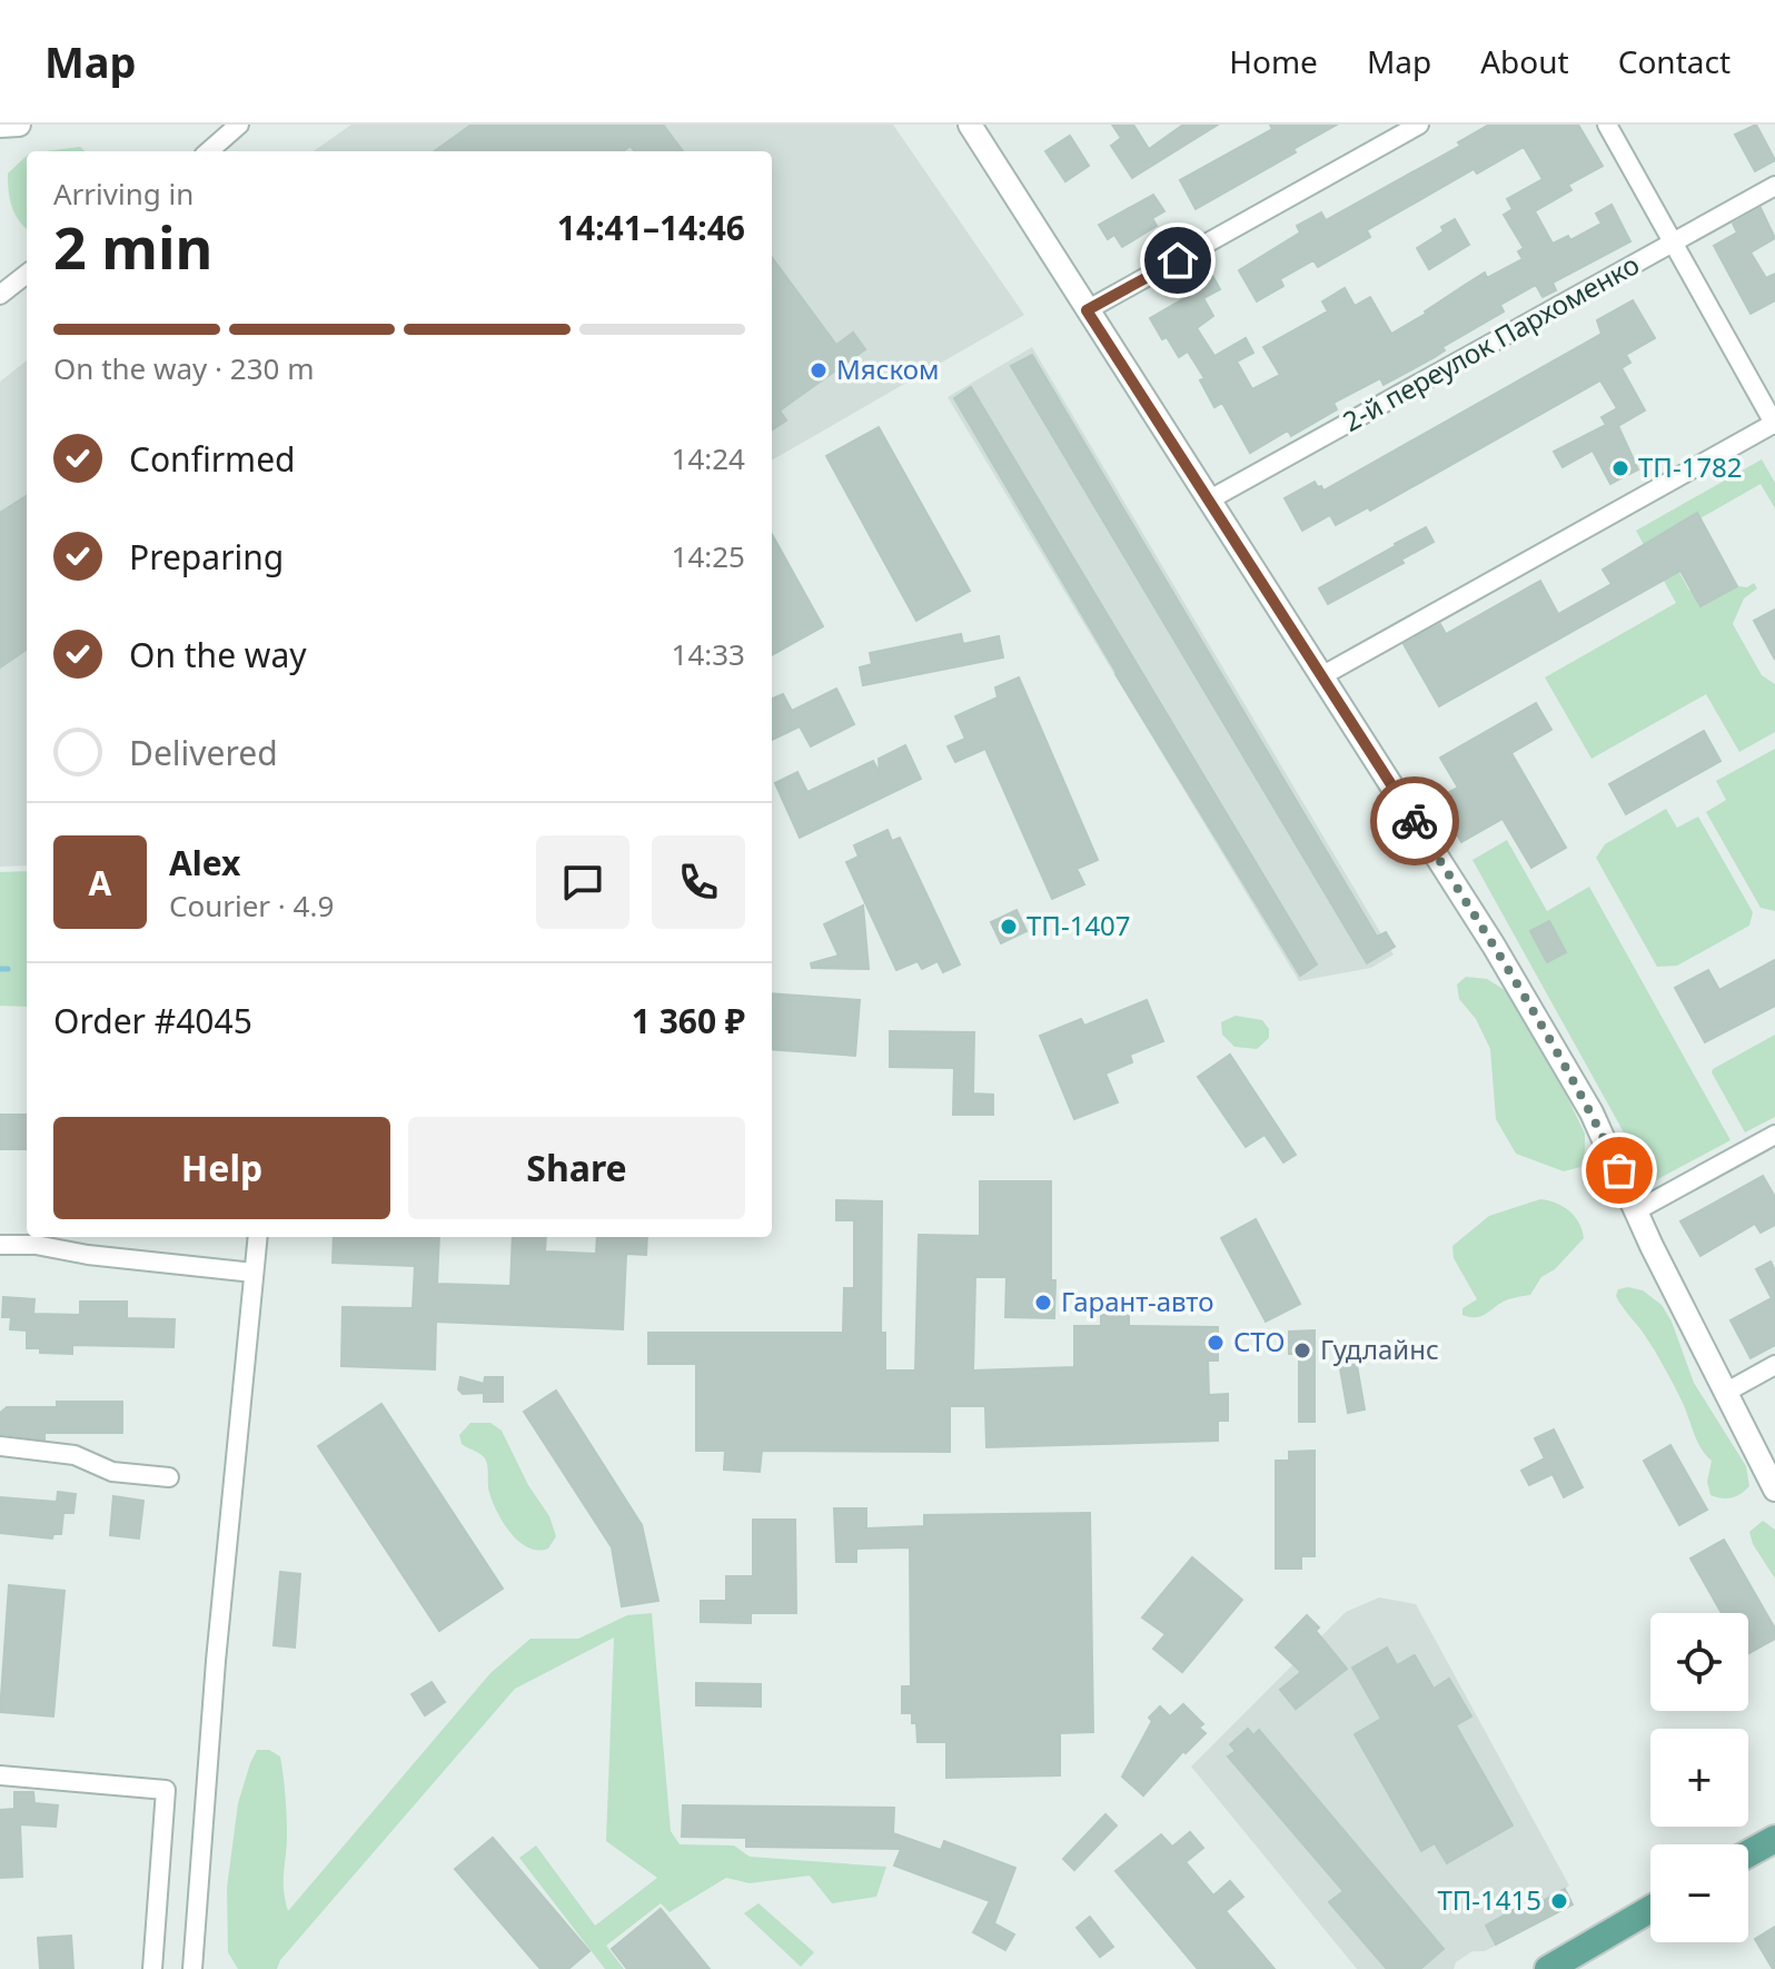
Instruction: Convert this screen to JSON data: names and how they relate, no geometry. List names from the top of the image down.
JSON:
{
  "streets": {
    "street": ["2-й переулок Пархоменко"]
  },
  "places": [
    "Мяском",
    "ТП-1782",
    "ТП-1407",
    "Гарант-авто",
    "СТО",
    "Гудлайнс",
    "ТП-1415"
  ],
  "page": {
    "header": "Map",
    "nav": [
      "Home",
      "Map",
      "About",
      "Contact"
    ],
    "heading": ["2 min", "Arriving in", "14:41–14:46"],
    "panel": [
      "Alex",
      "Courier · 4.9",
      "Order #4045",
      "1 360 ₽"
    ],
    "bar": "On the way · 230 m",
    "list": [
      ["Confirmed", "14:24"],
      ["Preparing", "14:25"],
      ["On the way", "14:33"],
      "Delivered"
    ],
    "round": "A",
    "buttons": ["Help", "Share"],
    "map_buttons": ["+", "−"]
  }
}
